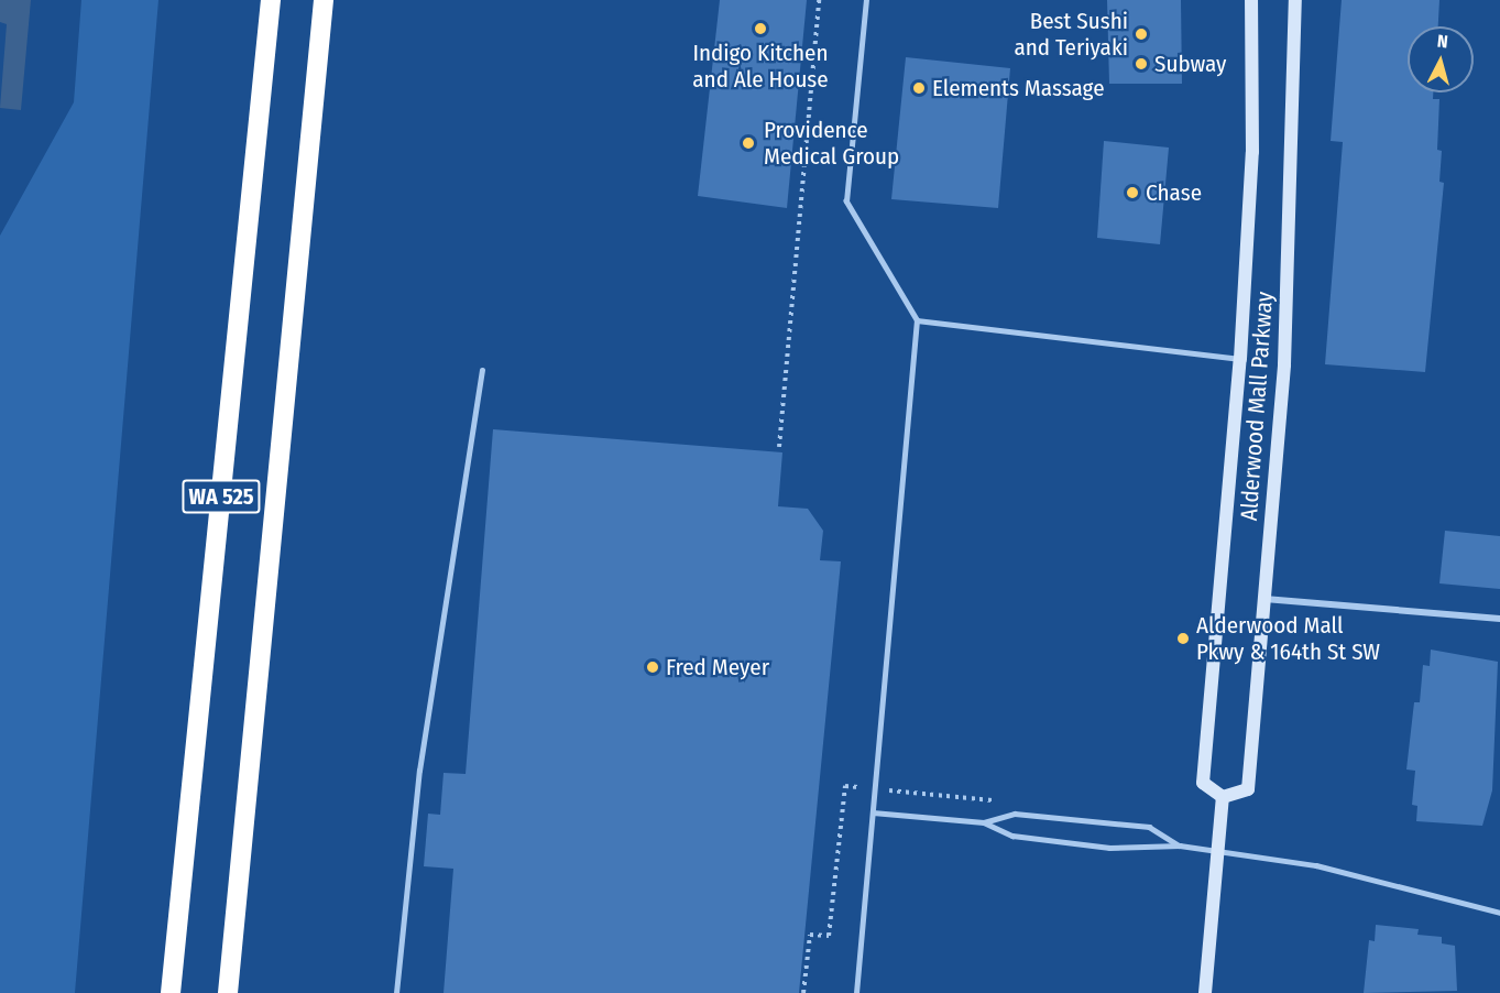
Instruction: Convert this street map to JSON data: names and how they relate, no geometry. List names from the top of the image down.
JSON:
{
  "streets": {
    "highway": ["WA 525"],
    "main road": ["Alderwood Mall Parkway"]
  },
  "places": [
    "Indigo Kitchen and Ale House",
    "Best Sushi and Teriyaki",
    "Subway",
    "Elements Massage",
    "Providence Medical Group",
    "Chase",
    "Alderwood Mall Pkwy & 164th St SW",
    "Fred Meyer"
  ],
  "north": "top"
}
